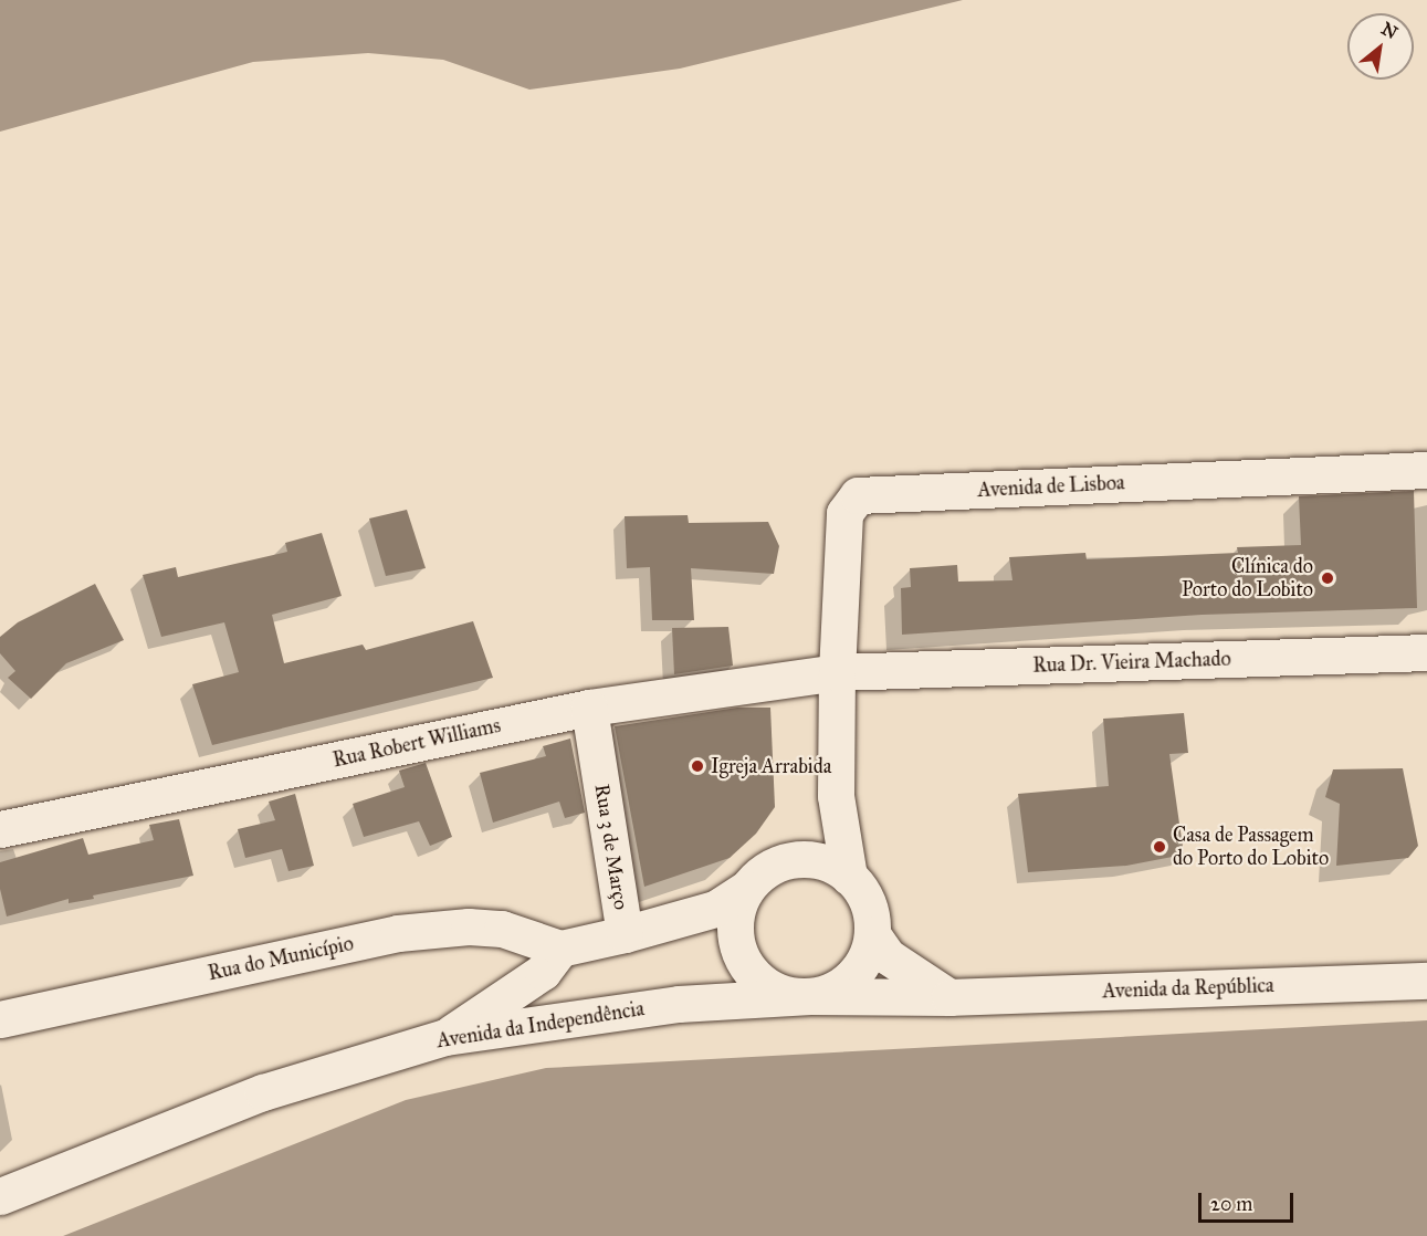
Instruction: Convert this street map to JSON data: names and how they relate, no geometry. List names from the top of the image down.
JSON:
{
  "streets": {
    "street": [
      "Avenida de Lisboa",
      "Rua Dr. Vieira Machado",
      "Rua Robert Williams",
      "Rua 3 de Março",
      "Rua do Município",
      "Avenida da República",
      "Avenida da Independência"
    ]
  },
  "crossings": [
    ["Avenida de Lisboa", "Rua Dr. Vieira Machado"],
    ["Avenida de Lisboa", "Rua Robert Williams"],
    ["Rua Dr. Vieira Machado", "Rua Robert Williams"],
    ["Rua Robert Williams", "Rua 3 de Março"],
    ["Rua 3 de Março", "Rua do Município"],
    ["Avenida da República", "Avenida da Independência"]
  ],
  "places": ["Clínica do Porto do Lobito", "Igreja Arrabida", "Casa de Passagem do Porto do Lobito"],
  "scale_bar": "20 m",
  "north": "top right"
}
